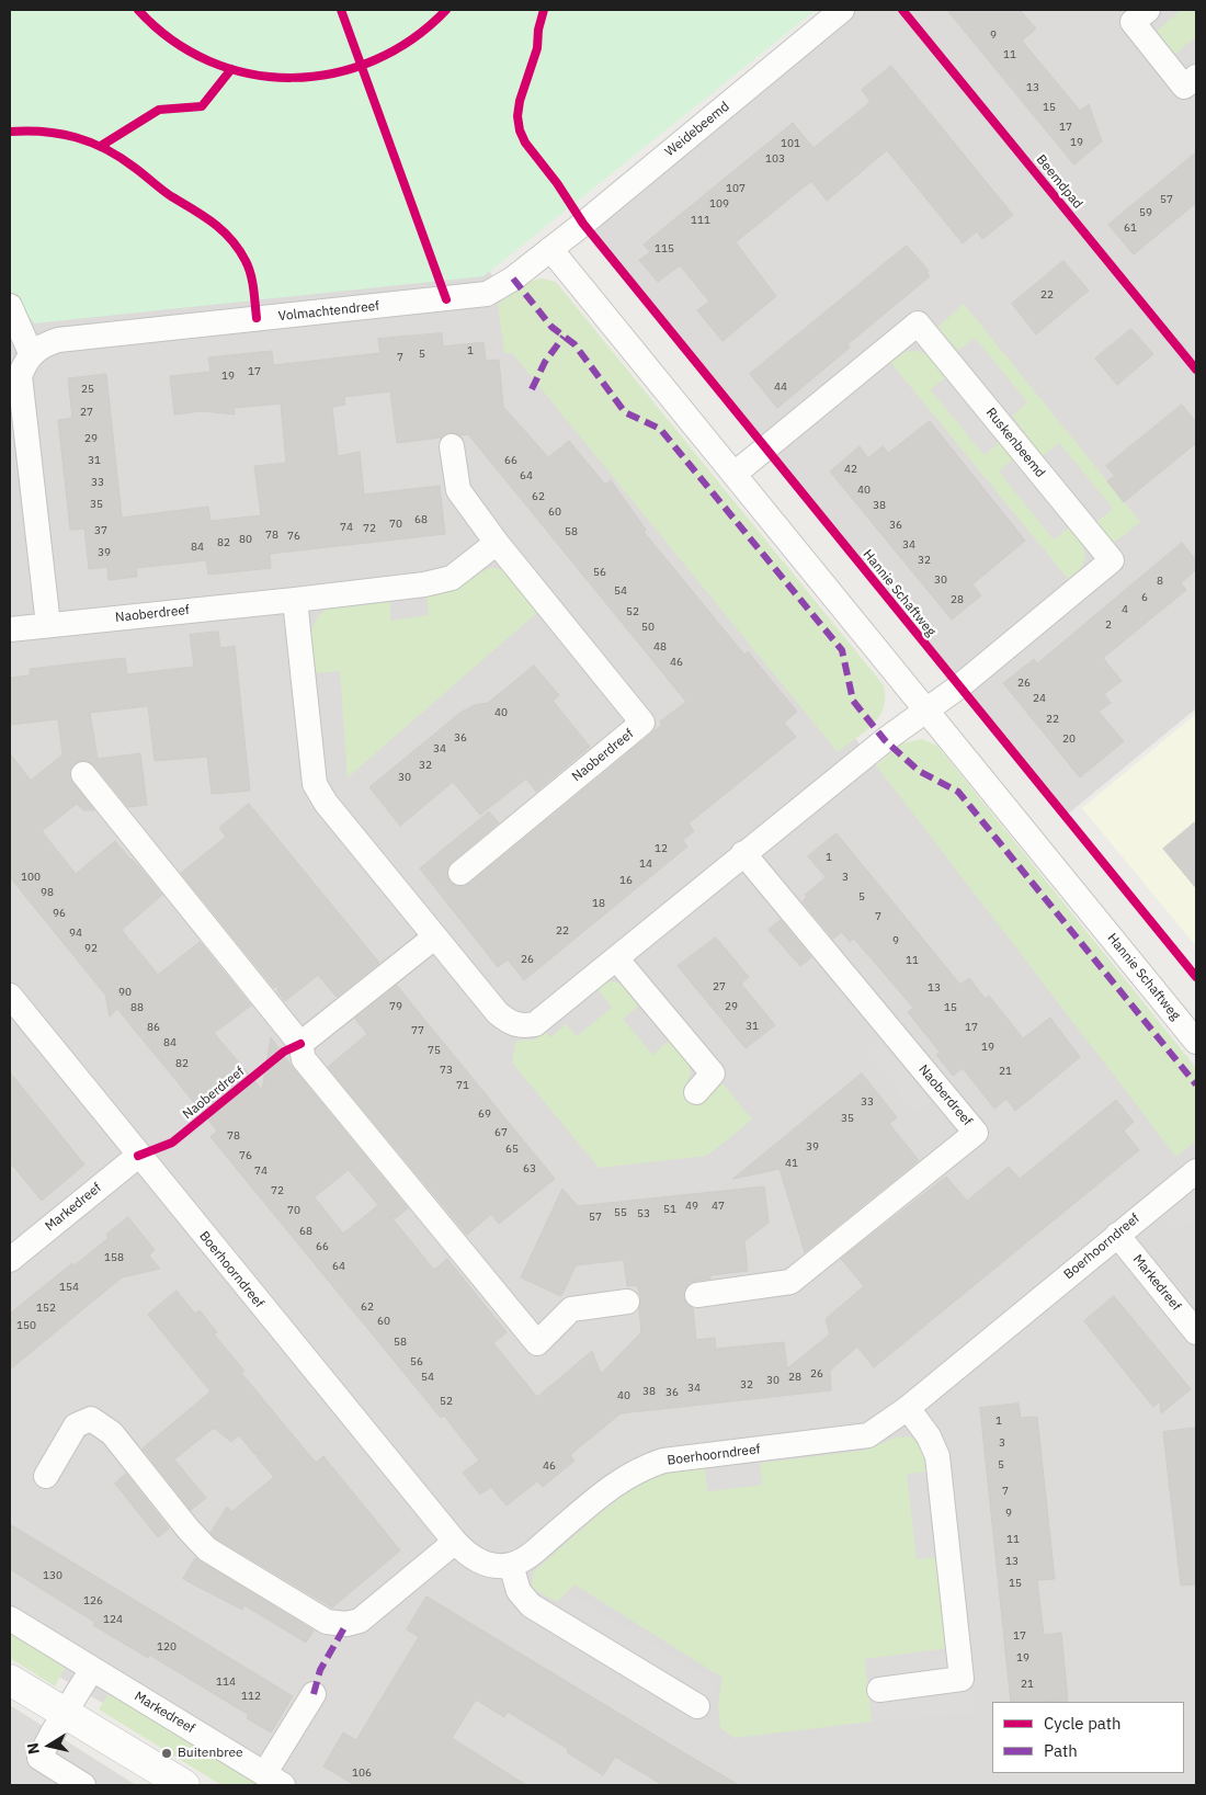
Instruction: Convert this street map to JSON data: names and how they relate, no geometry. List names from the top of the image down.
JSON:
{
  "streets": {
    "street": [
      "Weidebeemd",
      "Volmachtendreef",
      "Ruskenbeemd",
      "Hannie Schaftweg",
      "Naoberdreef",
      "Markedreef",
      "Boerhoorndreef"
    ],
    "cycle path": ["Beemdpad"]
  },
  "crossings": [
    ["Weidebeemd", "Volmachtendreef"],
    ["Weidebeemd", "Hannie Schaftweg"],
    ["Volmachtendreef", "Hannie Schaftweg"],
    ["Ruskenbeemd", "Hannie Schaftweg"],
    ["Markedreef", "Boerhoorndreef"]
  ],
  "places": ["Buitenbree"],
  "house_numbers": [
    "9",
    "11",
    "13",
    "15",
    "17",
    "19",
    "101",
    "103",
    "107",
    "57",
    "109",
    "59",
    "111",
    "61",
    "115",
    "22",
    "1",
    "5",
    "7",
    "17",
    "19",
    "44",
    "25",
    "27",
    "29",
    "31",
    "66",
    "42",
    "64",
    "33",
    "40",
    "62",
    "35",
    "38",
    "60",
    "68",
    "70",
    "36",
    "74",
    "72",
    "37",
    "58",
    "78",
    "76",
    "80",
    "82",
    "34",
    "84",
    "39",
    "32",
    "56",
    "30",
    "8",
    "54",
    "6",
    "28",
    "4",
    "52",
    "2",
    "50",
    "48",
    "46",
    "26",
    "24",
    "40",
    "22",
    "36",
    "20",
    "34",
    "32",
    "30",
    "12",
    "1",
    "14",
    "100",
    "3",
    "16",
    "98",
    "5",
    "18",
    "96",
    "7",
    "22",
    "94",
    "9",
    "92",
    "26",
    "11",
    "27",
    "13",
    "90",
    "79",
    "29",
    "88",
    "15",
    "31",
    "86",
    "17",
    "77",
    "84",
    "19",
    "75",
    "82",
    "73",
    "21",
    "71",
    "33",
    "69",
    "35",
    "67",
    "78",
    "39",
    "65",
    "76",
    "41",
    "63",
    "74",
    "72",
    "49",
    "47",
    "51",
    "70",
    "55",
    "53",
    "57",
    "68",
    "66",
    "158",
    "64",
    "154",
    "62",
    "152",
    "60",
    "150",
    "58",
    "56",
    "26",
    "54",
    "28",
    "30",
    "32",
    "34",
    "38",
    "36",
    "40",
    "52",
    "1",
    "3",
    "5",
    "46",
    "7",
    "9",
    "11",
    "13",
    "130",
    "15",
    "126",
    "124",
    "17",
    "120",
    "19",
    "114",
    "21",
    "112",
    "106"
  ],
  "legend": ["Cycle path", "Path"],
  "north": "left"
}
